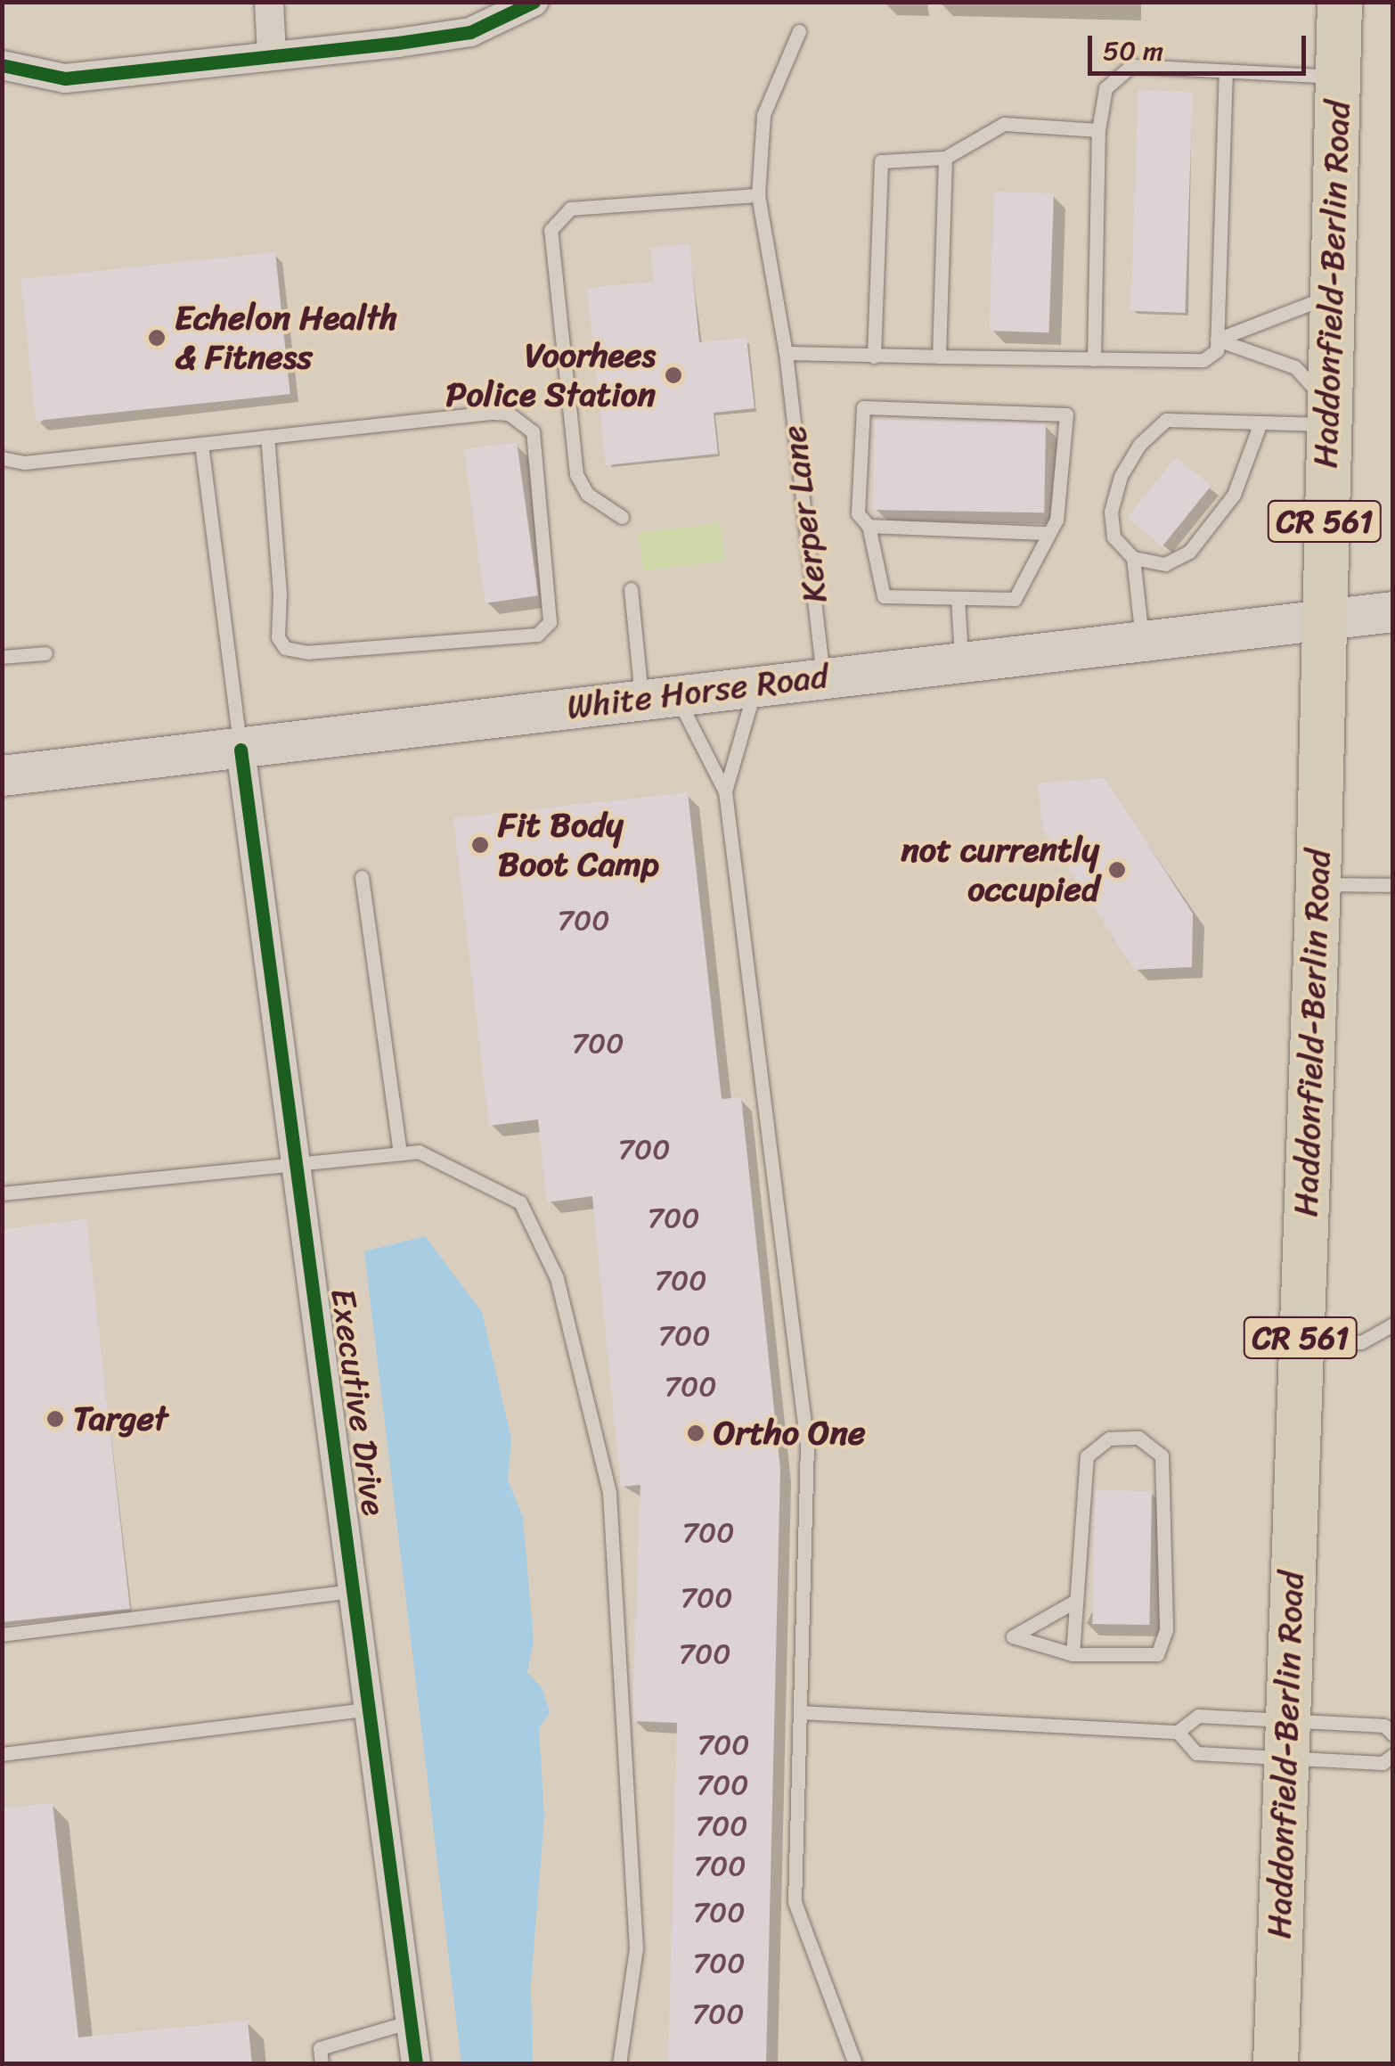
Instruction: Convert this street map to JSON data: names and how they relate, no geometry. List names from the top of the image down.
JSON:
{
  "streets": {
    "main road": ["Haddonfield-Berlin Road", "CR 561", "White Horse Road"],
    "street": ["Executive Drive"],
    "lane": ["Kerper Lane"]
  },
  "crossings": [
    ["Haddonfield-Berlin Road", "White Horse Road"],
    ["Kerper Lane", "White Horse Road"],
    ["White Horse Road", "Executive Drive"]
  ],
  "places": [
    "Echelon Health & Fitness",
    "Voorhees Police Station",
    "Fit Body Boot Camp",
    "not currently occupied",
    "Target",
    "Ortho One"
  ],
  "house_numbers": [
    "700",
    "700",
    "700",
    "700",
    "700",
    "700",
    "700",
    "700",
    "700",
    "700",
    "700",
    "700",
    "700",
    "700",
    "700",
    "700",
    "700"
  ],
  "scale_bar": "50 m"
}
